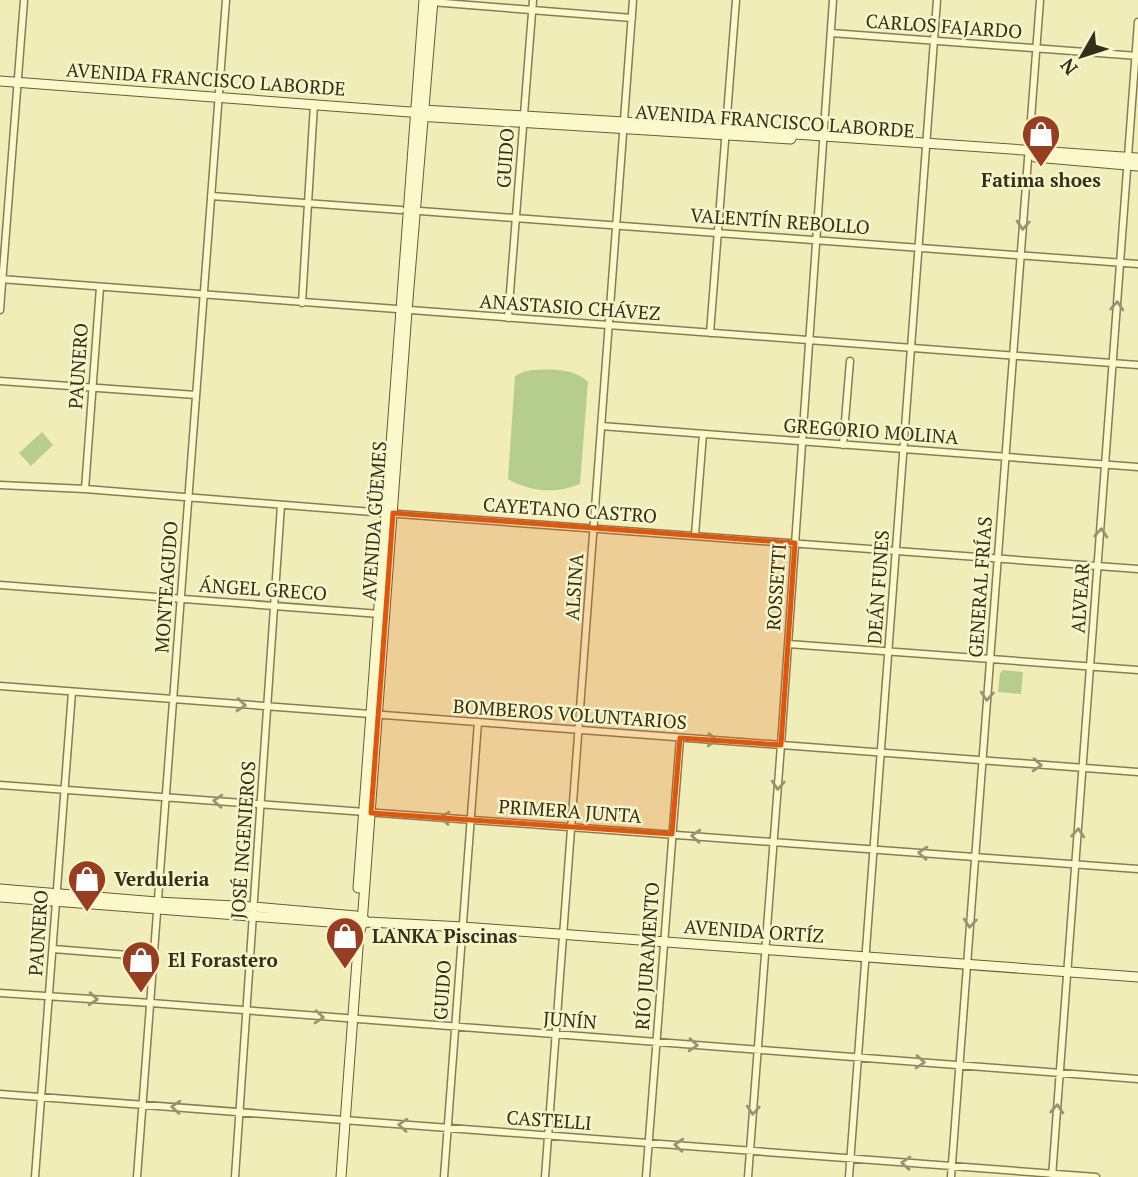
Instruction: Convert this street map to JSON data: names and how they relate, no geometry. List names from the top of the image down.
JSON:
{
  "streets": {
    "main road": ["AVENIDA FRANCISCO LABORDE", "AVENIDA GÜEMES", "AVENIDA ORTÍZ"],
    "street": [
      "CARLOS FAJARDO",
      "GUIDO",
      "VALENTÍN REBOLLO",
      "ANASTASIO CHÁVEZ",
      "PAUNERO",
      "GREGORIO MOLINA",
      "CAYETANO CASTRO",
      "MONTEAGUDO",
      "ALSINA",
      "ROSSETTI",
      "DEÁN FUNES",
      "GENERAL FRÍAS",
      "ÁNGEL GRECO",
      "ALVEAR",
      "BOMBEROS VOLUNTARIOS",
      "PRIMERA JUNTA",
      "JOSÉ INGENIEROS",
      "RÍO JURAMENTO",
      "JUNÍN",
      "CASTELLI"
    ]
  },
  "crossings": [
    ["CARLOS FAJARDO", "ROSSETTI"],
    ["CARLOS FAJARDO", "DEÁN FUNES"],
    ["CARLOS FAJARDO", "GENERAL FRÍAS"],
    ["CARLOS FAJARDO", "ALVEAR"],
    ["AVENIDA FRANCISCO LABORDE", "GUIDO"],
    ["AVENIDA FRANCISCO LABORDE", "AVENIDA GÜEMES"],
    ["AVENIDA FRANCISCO LABORDE", "MONTEAGUDO"],
    ["AVENIDA FRANCISCO LABORDE", "ALSINA"],
    ["AVENIDA FRANCISCO LABORDE", "ROSSETTI"],
    ["AVENIDA FRANCISCO LABORDE", "DEÁN FUNES"],
    ["AVENIDA FRANCISCO LABORDE", "GENERAL FRÍAS"],
    ["AVENIDA FRANCISCO LABORDE", "ALVEAR"],
    ["GUIDO", "VALENTÍN REBOLLO"],
    ["GUIDO", "ANASTASIO CHÁVEZ"],
    ["GUIDO", "BOMBEROS VOLUNTARIOS"],
    ["GUIDO", "PRIMERA JUNTA"],
    ["GUIDO", "AVENIDA ORTÍZ"],
    ["GUIDO", "JUNÍN"],
    ["GUIDO", "CASTELLI"],
    ["VALENTÍN REBOLLO", "ALSINA"],
    ["VALENTÍN REBOLLO", "ROSSETTI"],
    ["VALENTÍN REBOLLO", "DEÁN FUNES"],
    ["VALENTÍN REBOLLO", "GENERAL FRÍAS"],
    ["VALENTÍN REBOLLO", "ALVEAR"],
    ["ANASTASIO CHÁVEZ", "PAUNERO"],
    ["ANASTASIO CHÁVEZ", "AVENIDA GÜEMES"],
    ["ANASTASIO CHÁVEZ", "MONTEAGUDO"],
    ["ANASTASIO CHÁVEZ", "ALSINA"],
    ["ANASTASIO CHÁVEZ", "ROSSETTI"],
    ["ANASTASIO CHÁVEZ", "DEÁN FUNES"],
    ["ANASTASIO CHÁVEZ", "GENERAL FRÍAS"],
    ["ANASTASIO CHÁVEZ", "ALVEAR"],
    ["PAUNERO", "CAYETANO CASTRO"],
    ["PAUNERO", "BOMBEROS VOLUNTARIOS"],
    ["PAUNERO", "PRIMERA JUNTA"],
    ["PAUNERO", "AVENIDA ORTÍZ"],
    ["PAUNERO", "JUNÍN"],
    ["PAUNERO", "CASTELLI"],
    ["GREGORIO MOLINA", "ALSINA"],
    ["GREGORIO MOLINA", "ROSSETTI"],
    ["GREGORIO MOLINA", "DEÁN FUNES"],
    ["GREGORIO MOLINA", "GENERAL FRÍAS"],
    ["GREGORIO MOLINA", "ALVEAR"],
    ["CAYETANO CASTRO", "AVENIDA GÜEMES"],
    ["CAYETANO CASTRO", "MONTEAGUDO"],
    ["CAYETANO CASTRO", "ALSINA"],
    ["CAYETANO CASTRO", "ROSSETTI"],
    ["CAYETANO CASTRO", "DEÁN FUNES"],
    ["CAYETANO CASTRO", "GENERAL FRÍAS"],
    ["CAYETANO CASTRO", "ALVEAR"],
    ["CAYETANO CASTRO", "JOSÉ INGENIEROS"],
    ["AVENIDA GÜEMES", "ÁNGEL GRECO"],
    ["AVENIDA GÜEMES", "BOMBEROS VOLUNTARIOS"],
    ["AVENIDA GÜEMES", "PRIMERA JUNTA"],
    ["AVENIDA GÜEMES", "AVENIDA ORTÍZ"],
    ["AVENIDA GÜEMES", "JUNÍN"],
    ["AVENIDA GÜEMES", "CASTELLI"],
    ["MONTEAGUDO", "ÁNGEL GRECO"],
    ["MONTEAGUDO", "BOMBEROS VOLUNTARIOS"],
    ["MONTEAGUDO", "PRIMERA JUNTA"],
    ["MONTEAGUDO", "AVENIDA ORTÍZ"],
    ["MONTEAGUDO", "JUNÍN"],
    ["MONTEAGUDO", "CASTELLI"],
    ["ALSINA", "BOMBEROS VOLUNTARIOS"],
    ["ALSINA", "PRIMERA JUNTA"],
    ["ALSINA", "AVENIDA ORTÍZ"],
    ["ALSINA", "JUNÍN"],
    ["ALSINA", "CASTELLI"],
    ["ROSSETTI", "BOMBEROS VOLUNTARIOS"],
    ["ROSSETTI", "PRIMERA JUNTA"],
    ["ROSSETTI", "AVENIDA ORTÍZ"],
    ["ROSSETTI", "JUNÍN"],
    ["ROSSETTI", "CASTELLI"],
    ["DEÁN FUNES", "BOMBEROS VOLUNTARIOS"],
    ["DEÁN FUNES", "PRIMERA JUNTA"],
    ["DEÁN FUNES", "AVENIDA ORTÍZ"],
    ["DEÁN FUNES", "JUNÍN"],
    ["DEÁN FUNES", "CASTELLI"],
    ["GENERAL FRÍAS", "BOMBEROS VOLUNTARIOS"],
    ["GENERAL FRÍAS", "PRIMERA JUNTA"],
    ["GENERAL FRÍAS", "AVENIDA ORTÍZ"],
    ["GENERAL FRÍAS", "JUNÍN"],
    ["GENERAL FRÍAS", "CASTELLI"],
    ["ÁNGEL GRECO", "JOSÉ INGENIEROS"],
    ["ALVEAR", "BOMBEROS VOLUNTARIOS"],
    ["ALVEAR", "PRIMERA JUNTA"],
    ["ALVEAR", "AVENIDA ORTÍZ"],
    ["ALVEAR", "JUNÍN"],
    ["ALVEAR", "CASTELLI"],
    ["BOMBEROS VOLUNTARIOS", "JOSÉ INGENIEROS"],
    ["BOMBEROS VOLUNTARIOS", "RÍO JURAMENTO"],
    ["PRIMERA JUNTA", "JOSÉ INGENIEROS"],
    ["PRIMERA JUNTA", "RÍO JURAMENTO"],
    ["JOSÉ INGENIEROS", "AVENIDA ORTÍZ"],
    ["JOSÉ INGENIEROS", "JUNÍN"],
    ["JOSÉ INGENIEROS", "CASTELLI"],
    ["AVENIDA ORTÍZ", "RÍO JURAMENTO"],
    ["RÍO JURAMENTO", "JUNÍN"],
    ["RÍO JURAMENTO", "CASTELLI"]
  ],
  "one_way": ["PRIMERA JUNTA", "JUNÍN", "CASTELLI"],
  "places": {
    "shop": [
      "Fatima shoes",
      "Verduleria",
      "LANKA Piscinas",
      "El Forastero"
    ]
  },
  "north": "bottom left"
}
